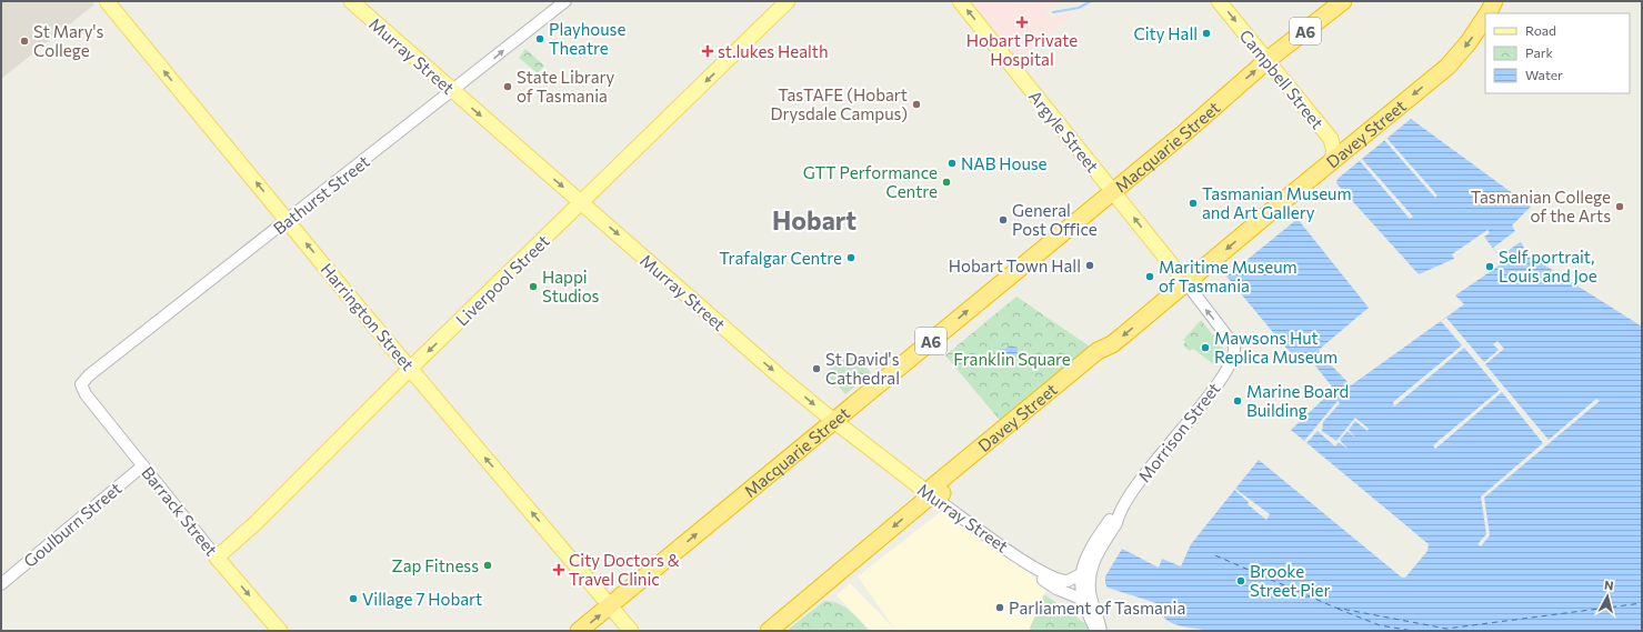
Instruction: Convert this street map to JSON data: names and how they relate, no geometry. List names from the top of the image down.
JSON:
{
  "streets": {
    "highway": ["A6", "Davey Street", "Macquarie Street"],
    "main road": [
      "Murray Street",
      "Campbell Street",
      "Argyle Street",
      "Liverpool Street",
      "Harrington Street",
      "Barrack Street"
    ],
    "street": ["Bathurst Street", "Morrison Street", "Goulburn Street"]
  },
  "crossings": [
    ["Murray Street", "Davey Street"],
    ["Murray Street", "Macquarie Street"],
    ["Murray Street", "Bathurst Street"],
    ["Murray Street", "Liverpool Street"],
    ["Murray Street", "Morrison Street"],
    ["Campbell Street", "Davey Street"],
    ["Campbell Street", "Macquarie Street"],
    ["Argyle Street", "Davey Street"],
    ["Argyle Street", "Macquarie Street"],
    ["Argyle Street", "Morrison Street"],
    ["Macquarie Street", "Harrington Street"],
    ["Bathurst Street", "Harrington Street"],
    ["Bathurst Street", "Barrack Street"],
    ["Liverpool Street", "Harrington Street"],
    ["Liverpool Street", "Barrack Street"],
    ["Barrack Street", "Goulburn Street"]
  ],
  "one_way": [
    "Murray Street",
    "Campbell Street",
    "Argyle Street",
    "Davey Street",
    "Macquarie Street",
    "Liverpool Street",
    "Harrington Street"
  ],
  "districts": ["Hobart"],
  "parks": ["Franklin Square"],
  "places": {
    "health": ["Hobart Private Hospital", "st.lukes Health", "City Doctors & Travel Clinic"],
    "other": [
      "City Hall",
      "Playhouse Theatre",
      "St Mary's College",
      "State Library of Tasmania",
      "TasTAFE (Hobart Drysdale Campus)",
      "NAB House",
      "GTT Performance Centre",
      "Tasmanian Museum and Art Gallery",
      "Tasmanian College of the Arts",
      "General Post Office",
      "Trafalgar Centre",
      "Hobart Town Hall",
      "Self portrait, Louis and Joe",
      "Maritime Museum of Tasmania",
      "Happi Studios",
      "Mawsons Hut Replica Museum",
      "St David's Cathedral",
      "Marine Board Building",
      "Zap Fitness",
      "Brooke Street Pier",
      "Village 7 Hobart",
      "Parliament of Tasmania"
    ]
  },
  "legend": ["Road", "Park", "Water"],
  "north": "top"
}
